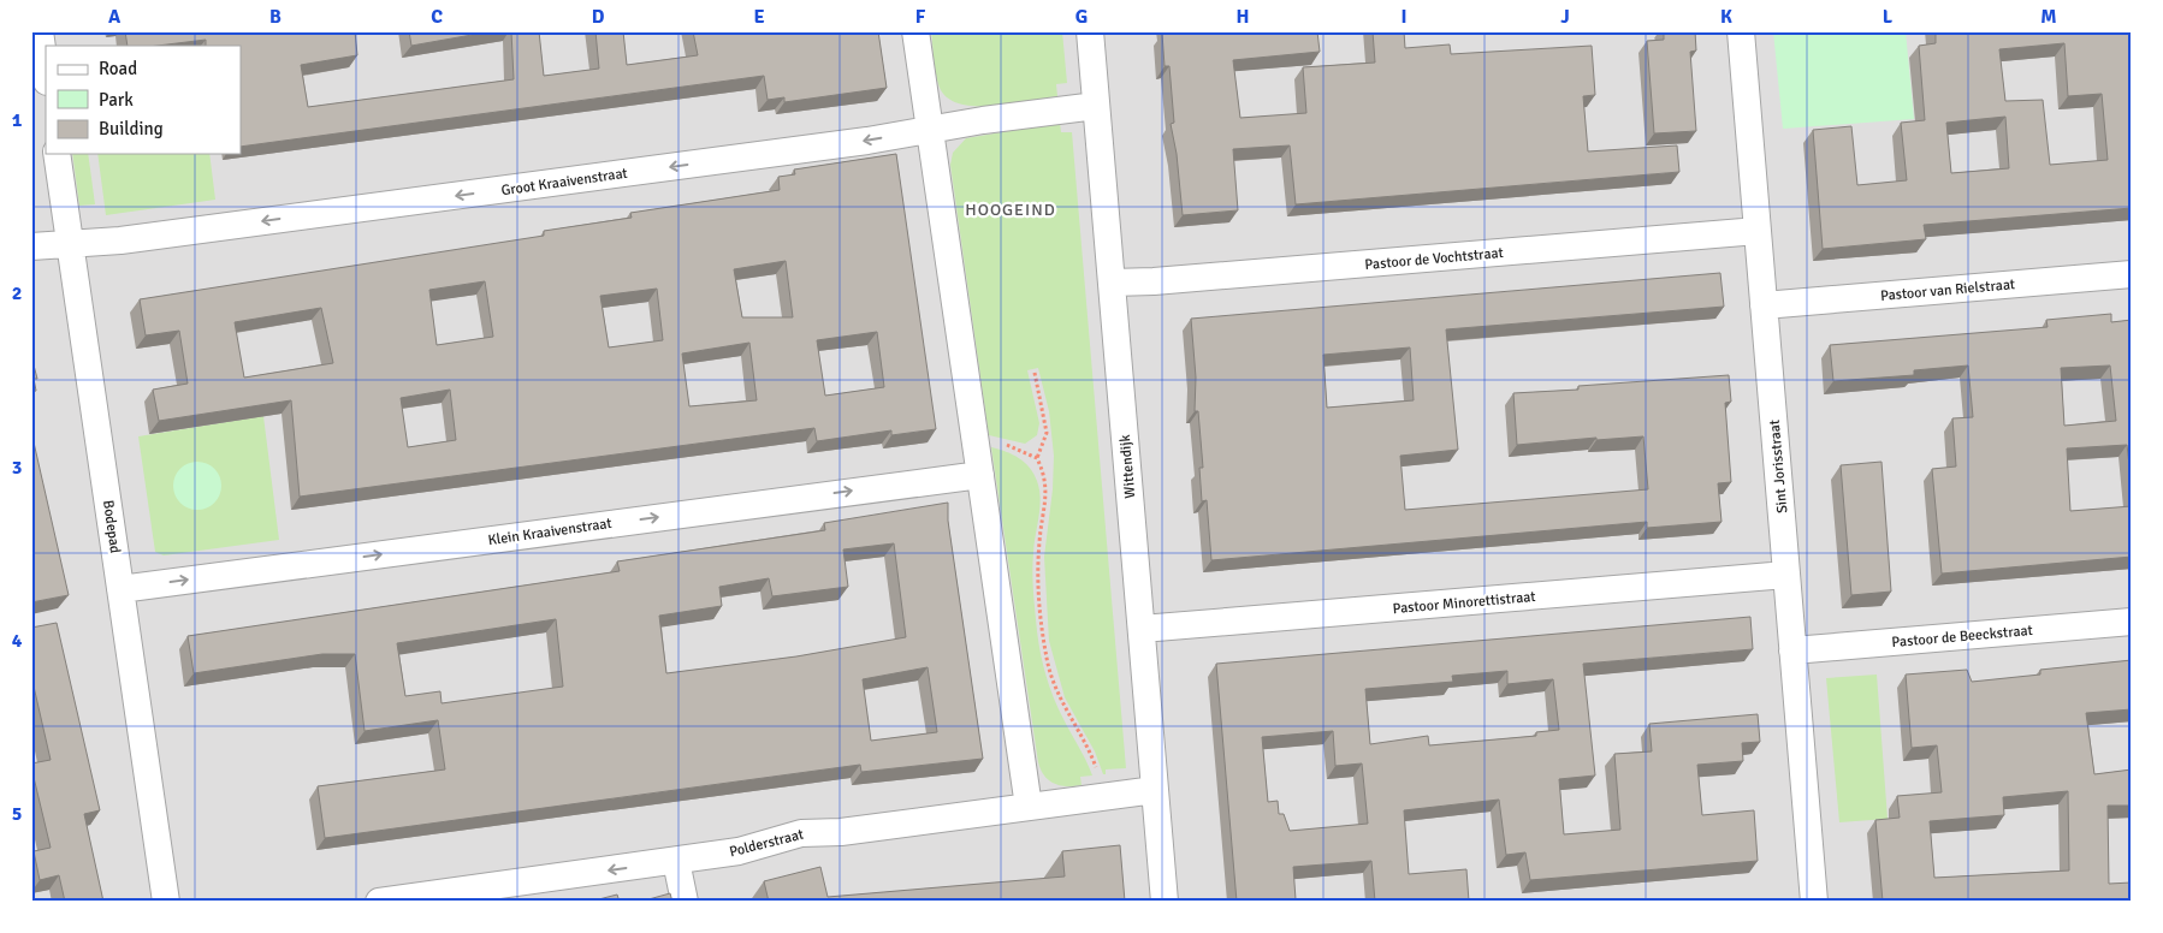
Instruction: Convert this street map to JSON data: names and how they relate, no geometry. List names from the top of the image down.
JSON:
{
  "streets": {
    "street": [
      "Groot Kraaivenstraat",
      "Pastoor de Vochtstraat",
      "Pastoor van Rielstraat",
      "Wittendijk",
      "Sint Jorisstraat",
      "Bodepad",
      "Klein Kraaivenstraat",
      "Pastoor Minorettistraat",
      "Pastoor de Beeckstraat",
      "Polderstraat"
    ]
  },
  "crossings": [
    ["Groot Kraaivenstraat", "Wittendijk"],
    ["Groot Kraaivenstraat", "Bodepad"],
    ["Pastoor de Vochtstraat", "Wittendijk"],
    ["Pastoor de Vochtstraat", "Sint Jorisstraat"],
    ["Pastoor van Rielstraat", "Sint Jorisstraat"],
    ["Wittendijk", "Pastoor Minorettistraat"],
    ["Wittendijk", "Polderstraat"],
    ["Sint Jorisstraat", "Pastoor Minorettistraat"],
    ["Sint Jorisstraat", "Pastoor de Beeckstraat"],
    ["Bodepad", "Klein Kraaivenstraat"]
  ],
  "one_way": ["Groot Kraaivenstraat", "Klein Kraaivenstraat", "Polderstraat"],
  "districts": ["HOOGEIND"],
  "legend": ["Road", "Park", "Building"],
  "grid": {
    "columns": [
      "A",
      "B",
      "C",
      "D",
      "E",
      "F",
      "G",
      "H",
      "I",
      "J",
      "K",
      "L",
      "M"
    ],
    "rows": [
      "1",
      "2",
      "3",
      "4",
      "5"
    ]
  }
}
